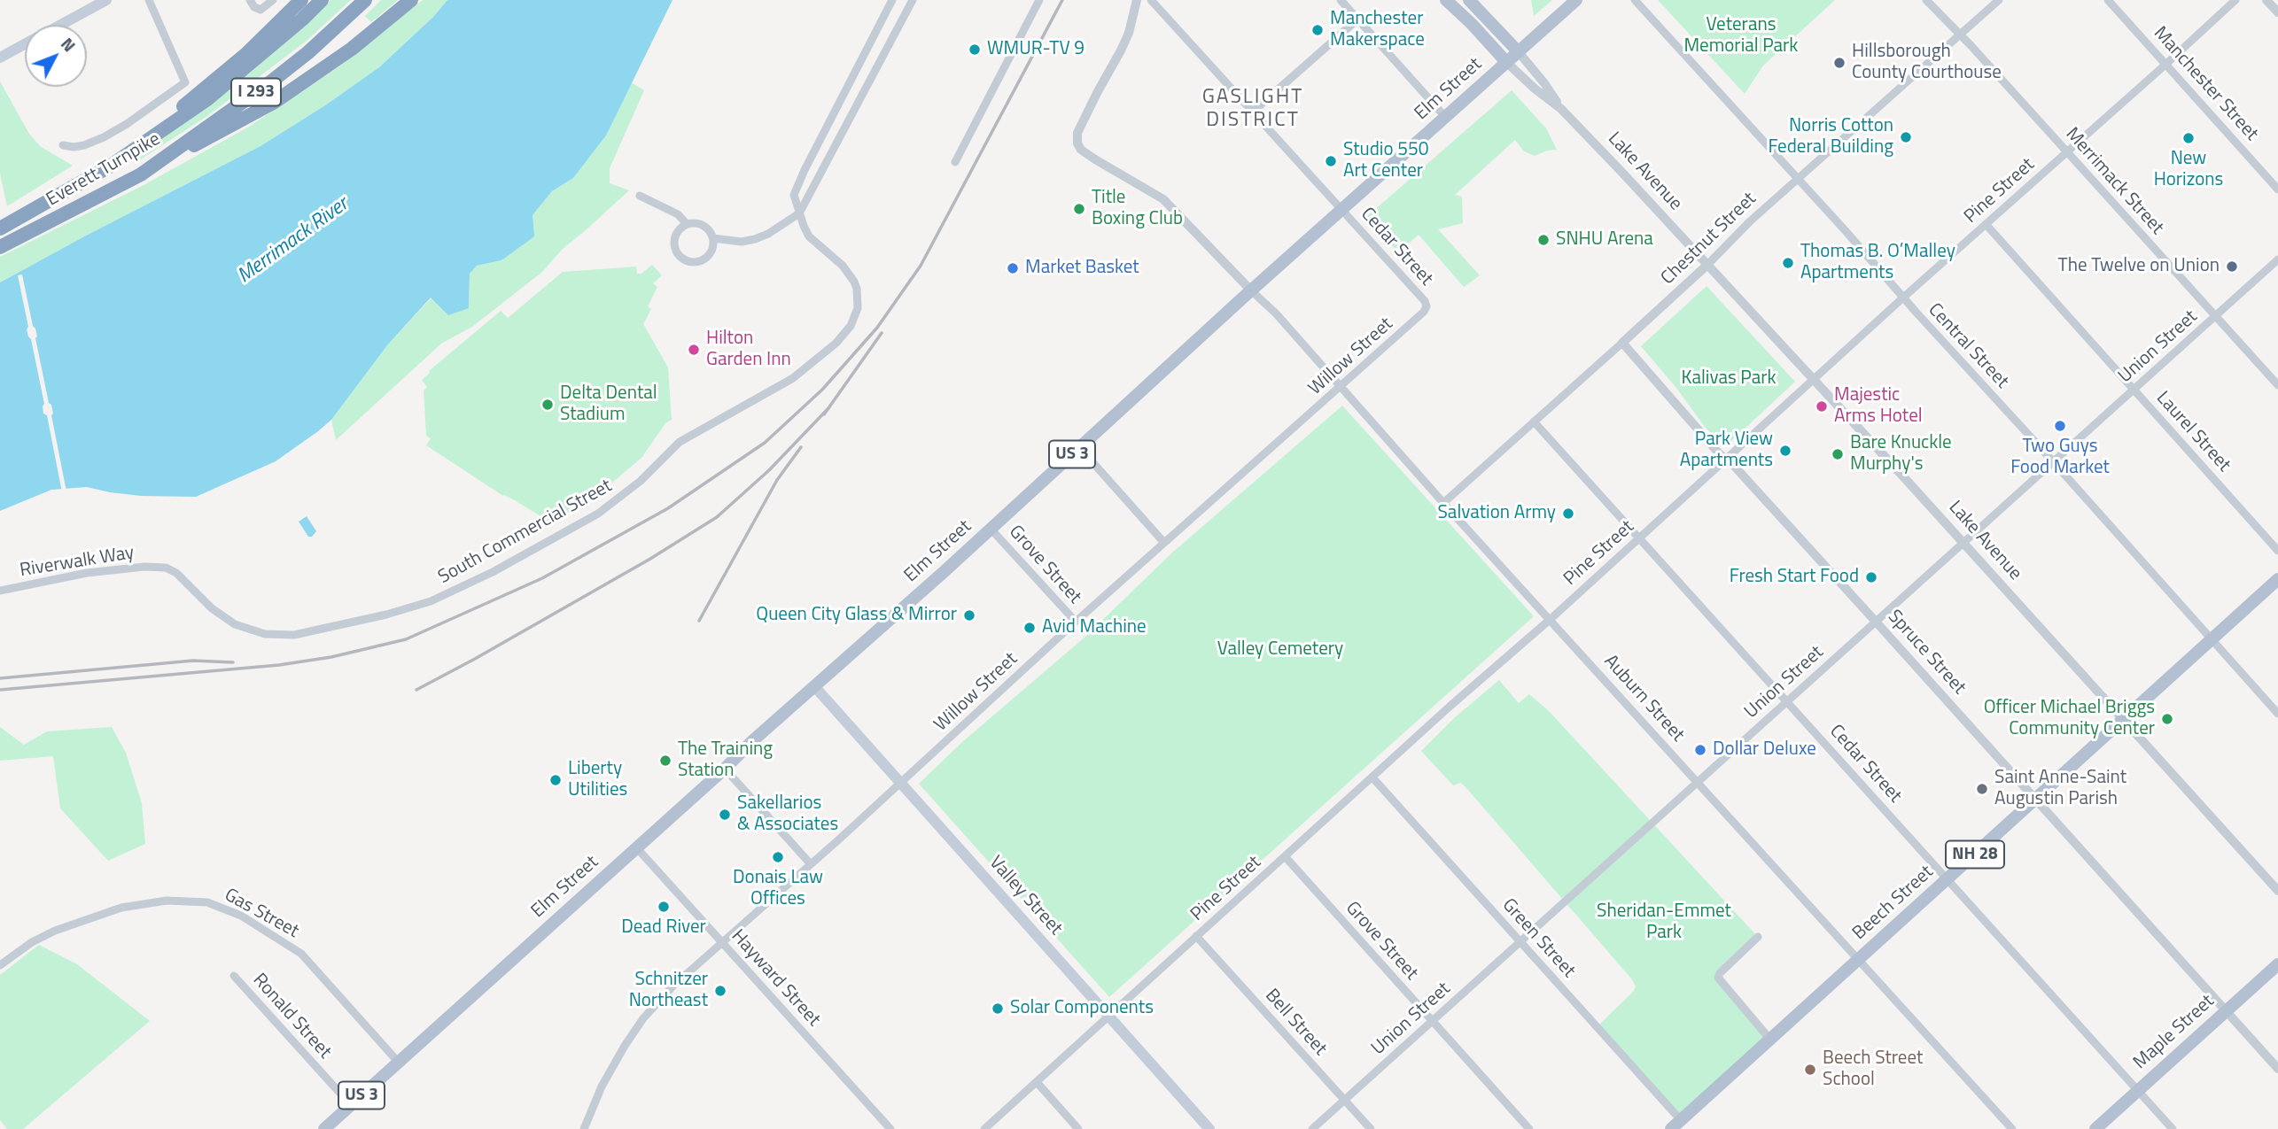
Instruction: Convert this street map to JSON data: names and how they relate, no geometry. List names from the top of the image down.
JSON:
{
  "streets": {
    "highway": ["I 293", "Everett Turnpike"],
    "main road": [
      "Elm Street",
      "US 3",
      "NH 28",
      "Valley Street",
      "Beech Street",
      "Maple Street"
    ],
    "street": [
      "Manchester Street",
      "Lake Avenue",
      "Merrimack Street",
      "Pine Street",
      "Chestnut Street",
      "Cedar Street",
      "Central Street",
      "Union Street",
      "Willow Street",
      "Laurel Street",
      "South Commercial Street",
      "Riverwalk Way",
      "Grove Street",
      "Spruce Street",
      "Auburn Street",
      "Gas Street",
      "Green Street",
      "Hayward Street",
      "Ronald Street",
      "Bell Street"
    ]
  },
  "crossings": [
    ["Manchester Street", "Pine Street"],
    ["Elm Street", "Lake Avenue"],
    ["Elm Street", "Cedar Street"],
    ["Elm Street", "Grove Street"],
    ["Elm Street", "Auburn Street"],
    ["Elm Street", "Valley Street"],
    ["Elm Street", "Gas Street"],
    ["Elm Street", "Hayward Street"],
    ["Elm Street", "Ronald Street"],
    ["Lake Avenue", "Pine Street"],
    ["Lake Avenue", "Chestnut Street"],
    ["Lake Avenue", "Union Street"],
    ["Lake Avenue", "Beech Street"],
    ["Merrimack Street", "Pine Street"],
    ["Merrimack Street", "Chestnut Street"],
    ["Merrimack Street", "Union Street"],
    ["Pine Street", "Cedar Street"],
    ["Pine Street", "Central Street"],
    ["Pine Street", "Laurel Street"],
    ["Pine Street", "Grove Street"],
    ["Pine Street", "Spruce Street"],
    ["Pine Street", "Auburn Street"],
    ["Pine Street", "Valley Street"],
    ["Pine Street", "Green Street"],
    ["Pine Street", "Bell Street"],
    ["Chestnut Street", "Cedar Street"],
    ["Chestnut Street", "Central Street"],
    ["Chestnut Street", "Spruce Street"],
    ["Chestnut Street", "Auburn Street"],
    ["Cedar Street", "Union Street"],
    ["Cedar Street", "Willow Street"],
    ["Cedar Street", "Beech Street"],
    ["Cedar Street", "Maple Street"],
    ["Central Street", "Union Street"],
    ["Central Street", "Beech Street"],
    ["Union Street", "Laurel Street"],
    ["Union Street", "Grove Street"],
    ["Union Street", "Spruce Street"],
    ["Union Street", "Auburn Street"],
    ["Union Street", "Green Street"],
    ["Union Street", "Bell Street"],
    ["Willow Street", "Grove Street"],
    ["Willow Street", "Auburn Street"],
    ["Willow Street", "Valley Street"],
    ["Willow Street", "Hayward Street"],
    ["South Commercial Street", "Riverwalk Way"],
    ["Spruce Street", "Beech Street"],
    ["Spruce Street", "Maple Street"],
    ["Auburn Street", "Beech Street"],
    ["Beech Street", "Green Street"]
  ],
  "districts": ["GASLIGHT DISTRICT"],
  "water": ["Merrimack River"],
  "parks": [
    "Veterans Memorial Park",
    "Kalivas Park",
    "Valley Cemetery",
    "Sheridan-Emmet Park"
  ],
  "places": [
    "Manchester Makerspace",
    "WMUR-TV 9",
    "Hillsborough County Courthouse",
    "Norris Cotton Federal Building",
    "New Horizons",
    "Studio 550 Art Center",
    "Title Boxing Club",
    "SNHU Arena",
    "Thomas B. O’Malley Apartments",
    "The Twelve on Union",
    "Market Basket",
    "Hilton Garden Inn",
    "Delta Dental Stadium",
    "Majestic Arms Hotel",
    "Two Guys Food Market",
    "Park View Apartments",
    "Bare Knuckle Murphy's",
    "Salvation Army",
    "Fresh Start Food",
    "Queen City Glass & Mirror",
    "Avid Machine",
    "Officer Michael Briggs Community Center",
    "Dollar Deluxe",
    "The Training Station",
    "Liberty Utilities",
    "Saint Anne-Saint Augustin Parish",
    "Sakellarios & Associates",
    "Donais Law Offices",
    "Dead River",
    "Schnitzer Northeast",
    "Solar Components",
    "Beech Street School"
  ],
  "north": "top right"
}
